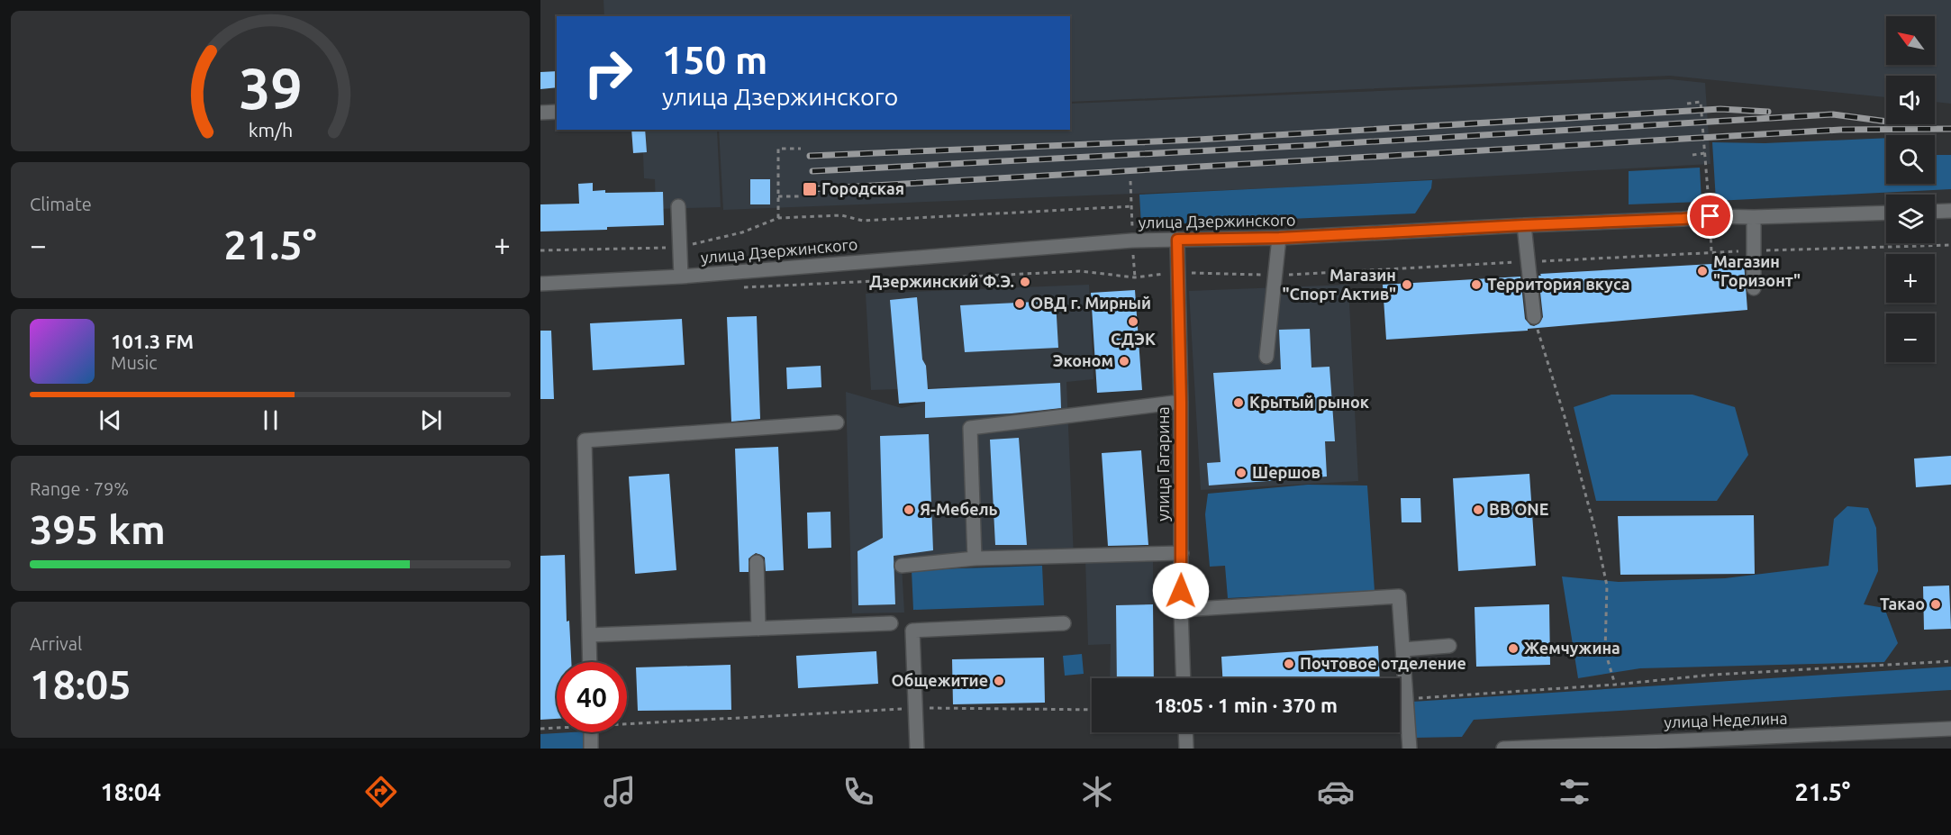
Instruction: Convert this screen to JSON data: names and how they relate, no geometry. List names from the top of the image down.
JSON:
{
  "streets": {
    "street": ["улица Дзержинского", "улица Гагарина", "улица Неделина"]
  },
  "crossings": [
    ["улица Дзержинского", "улица Гагарина"]
  ],
  "places": {
    "transit": ["Городская"],
    "other": [
      "Магазин \"Горизонт\"",
      "Дзержинский Ф.Э.",
      "Магазин \"Спорт Актив\"",
      "Территория вкуса",
      "ОВД г. Мирный",
      "СДЭК",
      "Эконом",
      "Крытый рынок",
      "Шершов",
      "Я-Мебель",
      "BB ONE",
      "Такао",
      "Жемчужина",
      "Почтовое отделение",
      "Общежитие"
    ]
  },
  "north": "top left",
  "page": {
    "map_buttons": ["+", "−"],
    "turn": ["150 m", "улица Дзержинского"],
    "tile": [
      "Climate",
      ["Range · 79%", "395 km"],
      ["Arrival", "18:05"]
    ],
    "heat": ["−", "21.5°", "+"],
    "song": ["101.3 FM", "Music"],
    "limit": "40",
    "trip": "18:05 · 1 min · 370 m",
    "tabs": ["18:04", "21.5°"],
    "gauge": ["39", "km/h"]
  }
}
